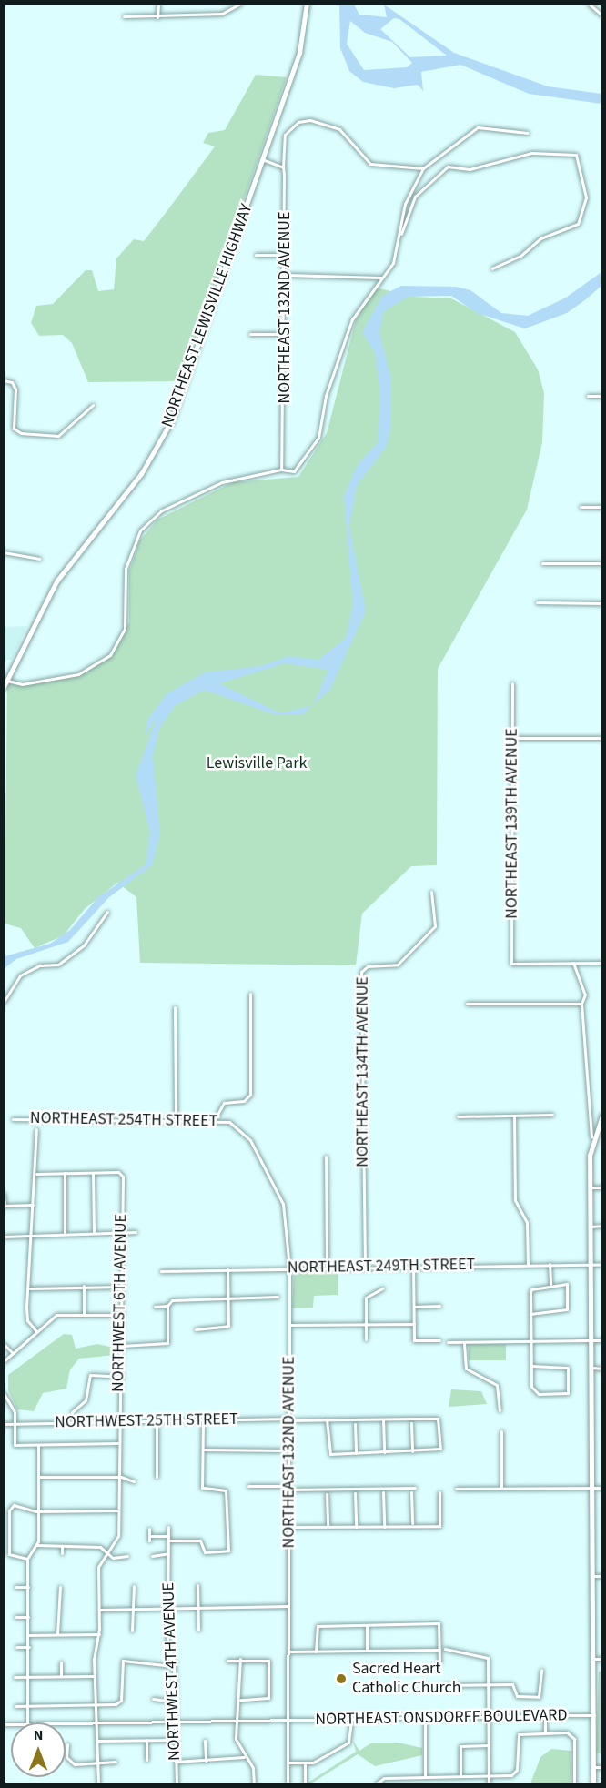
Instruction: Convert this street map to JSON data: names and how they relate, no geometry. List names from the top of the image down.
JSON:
{
  "streets": {
    "main road": ["NORTHEAST LEWISVILLE HIGHWAY"],
    "street": [
      "NORTHEAST 132ND AVENUE",
      "NORTHEAST 139TH AVENUE",
      "NORTHEAST 134TH AVENUE",
      "NORTHEAST 254TH STREET",
      "NORTHEAST 249TH STREET",
      "NORTHWEST 6TH AVENUE",
      "NORTHWEST 25TH STREET",
      "NORTHWEST 4TH AVENUE",
      "NORTHEAST ONSDORFF BOULEVARD"
    ]
  },
  "crossings": [
    ["NORTHEAST 132ND AVENUE", "NORTHEAST 254TH STREET"],
    ["NORTHEAST 132ND AVENUE", "NORTHEAST 249TH STREET"],
    ["NORTHEAST 132ND AVENUE", "NORTHWEST 25TH STREET"],
    ["NORTHEAST 132ND AVENUE", "NORTHEAST ONSDORFF BOULEVARD"],
    ["NORTHEAST 134TH AVENUE", "NORTHEAST 249TH STREET"],
    ["NORTHWEST 6TH AVENUE", "NORTHWEST 25TH STREET"],
    ["NORTHWEST 6TH AVENUE", "NORTHEAST ONSDORFF BOULEVARD"],
    ["NORTHWEST 4TH AVENUE", "NORTHEAST ONSDORFF BOULEVARD"]
  ],
  "parks": ["Lewisville Park"],
  "places": ["Sacred Heart Catholic Church"],
  "north": "top"
}
